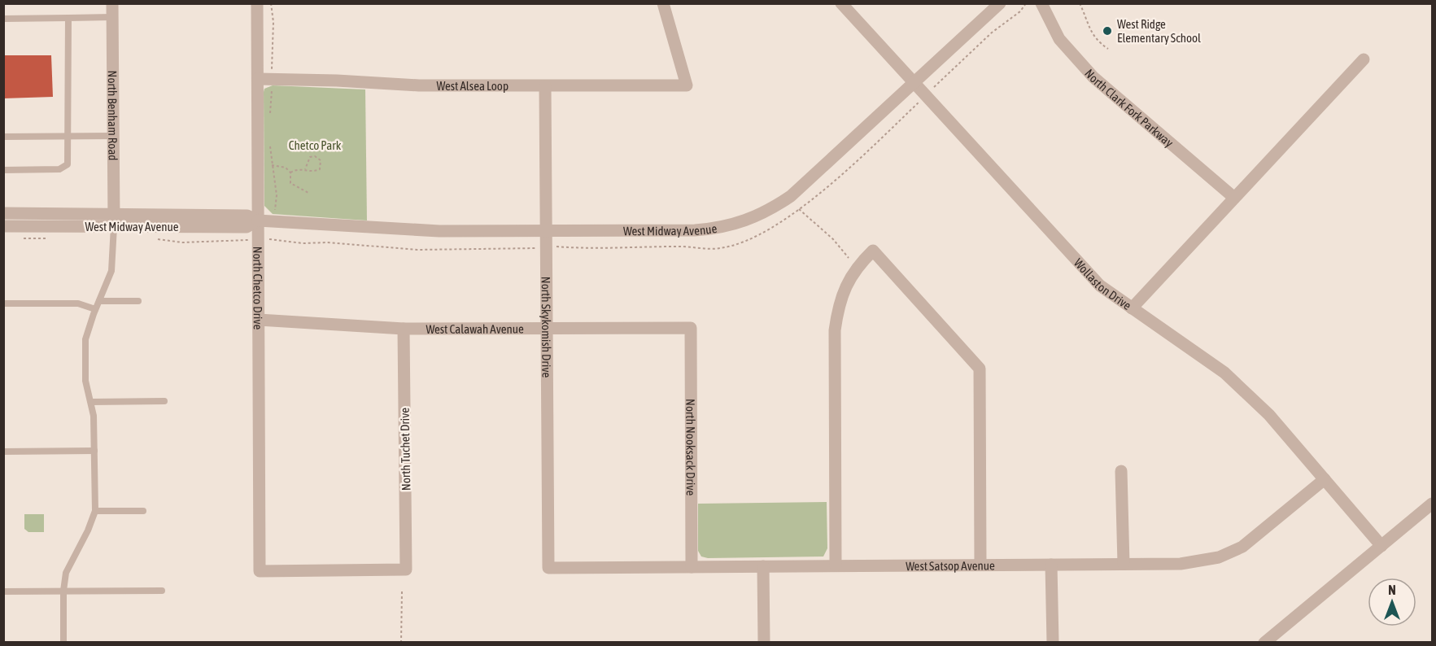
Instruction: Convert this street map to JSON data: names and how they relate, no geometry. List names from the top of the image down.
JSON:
{
  "streets": {
    "street": [
      "West Alsea Loop",
      "North Clark Fork Parkway",
      "North Benham Road",
      "West Midway Avenue",
      "Wollaston Drive",
      "North Chetco Drive",
      "North Skykomish Drive",
      "West Calawah Avenue",
      "North Nooksack Drive",
      "North Tuchet Drive",
      "West Satsop Avenue"
    ]
  },
  "crossings": [
    ["West Alsea Loop", "North Chetco Drive"],
    ["West Alsea Loop", "North Skykomish Drive"],
    ["North Benham Road", "West Midway Avenue"],
    ["West Midway Avenue", "Wollaston Drive"],
    ["West Midway Avenue", "North Chetco Drive"],
    ["West Midway Avenue", "North Skykomish Drive"],
    ["Wollaston Drive", "West Satsop Avenue"],
    ["North Chetco Drive", "West Calawah Avenue"],
    ["North Chetco Drive", "North Tuchet Drive"],
    ["North Skykomish Drive", "West Calawah Avenue"],
    ["North Skykomish Drive", "West Satsop Avenue"],
    ["West Calawah Avenue", "North Nooksack Drive"],
    ["West Calawah Avenue", "North Tuchet Drive"],
    ["North Nooksack Drive", "West Satsop Avenue"]
  ],
  "parks": ["Chetco Park"],
  "places": ["West Ridge Elementary School"],
  "north": "top"
}
